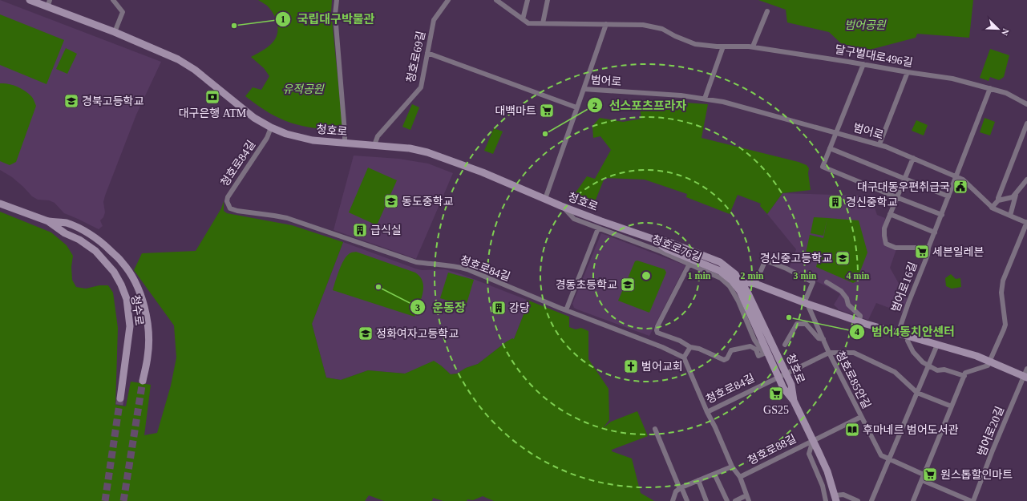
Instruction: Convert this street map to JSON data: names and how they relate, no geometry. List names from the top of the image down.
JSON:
{
  "streets": {
    "main road": ["청호로", "청수로"],
    "street": [
      "달구벌대로496길",
      "청호로69길",
      "범어로",
      "청호로84길",
      "청호로76길",
      "범어로16길",
      "청호로85안길",
      "범어로20길",
      "청호로88길"
    ]
  },
  "crossings": [
    ["청호로69길", "청호로"],
    ["범어로", "청호로"],
    ["범어로", "범어로16길"],
    ["청호로", "청호로84길"],
    ["청호로", "청호로76길"],
    ["청호로", "청호로85안길"],
    ["청호로", "청호로88길"],
    ["청호로84길", "청호로85안길"],
    ["청호로84길", "청호로88길"]
  ],
  "parks": ["범어공원", "유적공원"],
  "places": {
    "other": [
      "국립대구박물관",
      "선스포츠프라자",
      "운동장",
      "범어4동치안센터"
    ],
    "bank": ["대구은행 ATM"],
    "school or university": [
      "경북고등학교",
      "동도중학교",
      "경신중고등학교",
      "경동초등학교",
      "정화여자고등학교"
    ],
    "supermarket": [
      "대백마트",
      "세븐일레븐",
      "GS25",
      "원스톱할인마트"
    ],
    "public building": ["대구대동우편취급국"],
    "building": ["경신중학교", "급식실", "강당"],
    "church": ["범어교회"],
    "library": ["후마네르 범어도서관"]
  },
  "north": "bottom right",
  "rings": [
    "1 min",
    "2 min",
    "3 min",
    "4 min"
  ]
}
